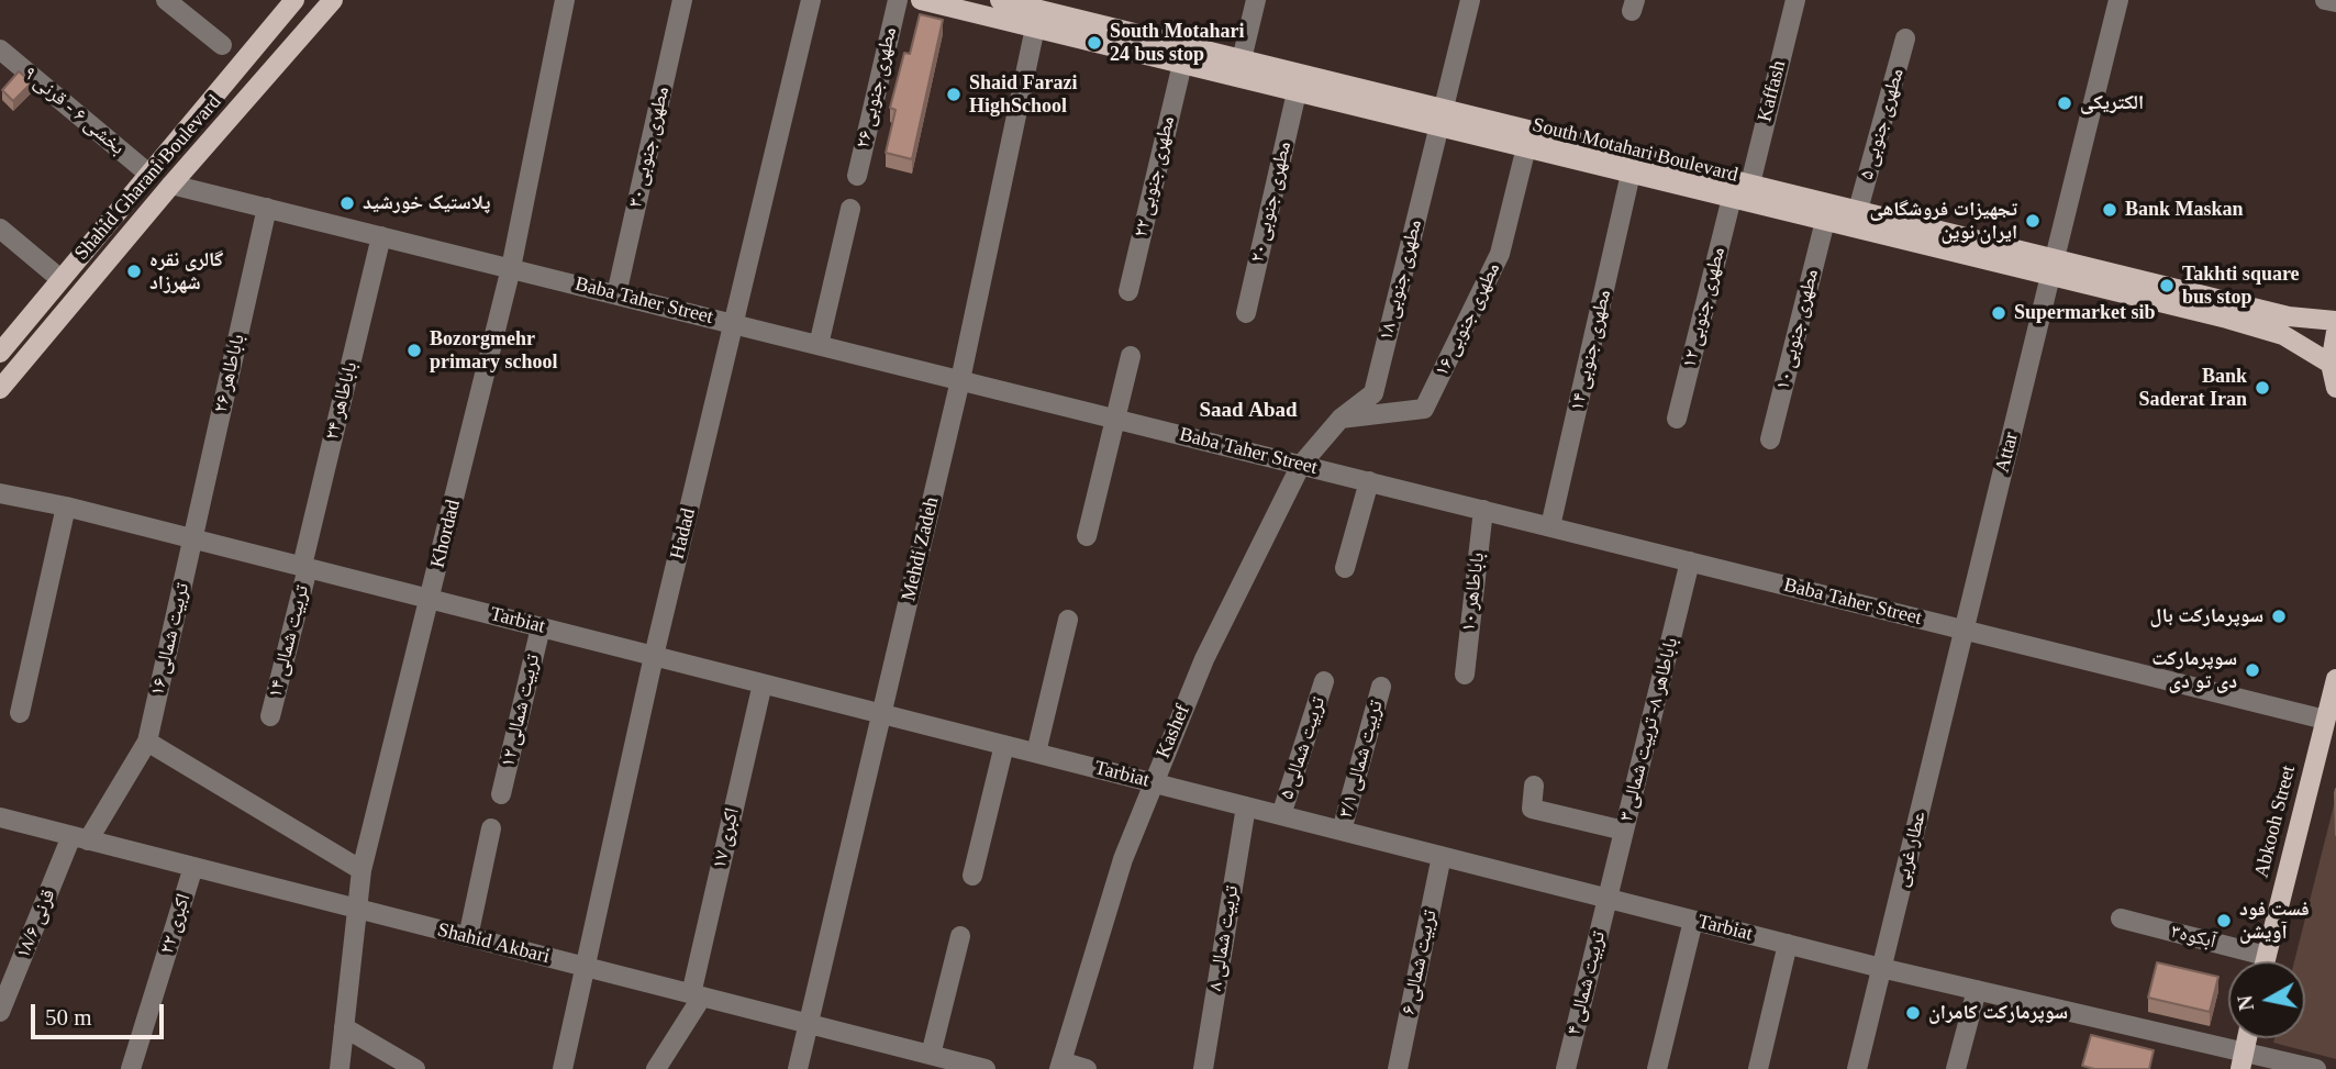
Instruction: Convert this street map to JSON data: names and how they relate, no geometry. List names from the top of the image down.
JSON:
{
  "streets": {
    "main road": ["South Motahari Boulevard", "Shahid Gharani Boulevard", "Abkooh Street"],
    "street": [
      "مطهری جنوبی ۲۶",
      "Kaffash",
      "بخشی ۶ - قرنی ۹",
      "مطهری جنوبی ۵",
      "مطهری جنوبی ۳۰",
      "مطهری جنوبی ۲۲",
      "مطهری جنوبی ۲۰",
      "مطهری جنوبی ۱۸",
      "Baba Taher Street",
      "مطهری جنوبی ۱۲",
      "مطهری جنوبی ۱۶",
      "مطهری جنوبی ۱۰",
      "مطهری جنوبی ۱۴",
      "باباطاهر ۲۶",
      "باباطاهر ۲۴",
      "Attar",
      "Khordad",
      "Hadad",
      "Mehdi Zadeh",
      "باباطاهر ۱۰",
      "Tarbiat",
      "تربیت شمالی ۱۶",
      "تربیت شمالی ۱۴",
      "تربیت شمالی ۱۲",
      "باباطاهر ۸- تربیت شمالی ۳",
      "Kashef",
      "تربیت شمالی ۵",
      "تربیت شمالی ۳/۱",
      "اکبری ۱۷",
      "عطار غربی",
      "قرنی ۱۸/۶",
      "اکبری ۲۲",
      "آبکوه۳",
      "تربیت شمالی ۸",
      "Shahid Akbari",
      "تربیت شمالی ۶",
      "تربیت شمالی ۴"
    ]
  },
  "crossings": [
    ["Kaffash", "South Motahari Boulevard"],
    ["بخشی ۶ - قرنی ۹", "Shahid Gharani Boulevard"],
    ["مطهری جنوبی ۵", "South Motahari Boulevard"],
    ["مطهری جنوبی ۳۰", "Baba Taher Street"],
    ["South Motahari Boulevard", "مطهری جنوبی ۲۲"],
    ["South Motahari Boulevard", "مطهری جنوبی ۲۰"],
    ["South Motahari Boulevard", "مطهری جنوبی ۱۸"],
    ["South Motahari Boulevard", "مطهری جنوبی ۱۲"],
    ["South Motahari Boulevard", "مطهری جنوبی ۱۶"],
    ["South Motahari Boulevard", "مطهری جنوبی ۱۰"],
    ["South Motahari Boulevard", "مطهری جنوبی ۱۴"],
    ["South Motahari Boulevard", "Attar"],
    ["South Motahari Boulevard", "Mehdi Zadeh"],
    ["Shahid Gharani Boulevard", "Baba Taher Street"],
    ["مطهری جنوبی ۱۸", "مطهری جنوبی ۱۶"],
    ["مطهری جنوبی ۱۸", "Kashef"],
    ["Baba Taher Street", "مطهری جنوبی ۱۴"],
    ["Baba Taher Street", "باباطاهر ۲۶"],
    ["Baba Taher Street", "باباطاهر ۲۴"],
    ["Baba Taher Street", "Attar"],
    ["Baba Taher Street", "Khordad"],
    ["Baba Taher Street", "Hadad"],
    ["Baba Taher Street", "Mehdi Zadeh"],
    ["Baba Taher Street", "باباطاهر ۱۰"],
    ["Baba Taher Street", "باباطاهر ۸- تربیت شمالی ۳"],
    ["Baba Taher Street", "Kashef"],
    ["Baba Taher Street", "Abkooh Street"],
    ["Baba Taher Street", "عطار غربی"],
    ["مطهری جنوبی ۱۶", "Kashef"],
    ["باباطاهر ۲۶", "Tarbiat"],
    ["باباطاهر ۲۶", "تربیت شمالی ۱۶"],
    ["باباطاهر ۲۴", "Tarbiat"],
    ["باباطاهر ۲۴", "تربیت شمالی ۱۴"],
    ["Attar", "عطار غربی"],
    ["Khordad", "Tarbiat"],
    ["Khordad", "Shahid Akbari"],
    ["Hadad", "Tarbiat"],
    ["Hadad", "Shahid Akbari"],
    ["Mehdi Zadeh", "Tarbiat"],
    ["Mehdi Zadeh", "Shahid Akbari"],
    ["Tarbiat", "تربیت شمالی ۱۶"],
    ["Tarbiat", "تربیت شمالی ۱۴"],
    ["Tarbiat", "تربیت شمالی ۱۲"],
    ["Tarbiat", "باباطاهر ۸- تربیت شمالی ۳"],
    ["Tarbiat", "Kashef"],
    ["Tarbiat", "تربیت شمالی ۵"],
    ["Tarbiat", "تربیت شمالی ۳/۱"],
    ["Tarbiat", "اکبری ۱۷"],
    ["Tarbiat", "عطار غربی"],
    ["Tarbiat", "تربیت شمالی ۸"],
    ["Tarbiat", "تربیت شمالی ۶"],
    ["Tarbiat", "تربیت شمالی ۴"],
    ["تربیت شمالی ۱۶", "قرنی ۱۸/۶"],
    ["تربیت شمالی ۱۶", "Shahid Akbari"],
    ["باباطاهر ۸- تربیت شمالی ۳", "تربیت شمالی ۴"],
    ["Abkooh Street", "آبکوه۳"],
    ["اکبری ۱۷", "Shahid Akbari"],
    ["قرنی ۱۸/۶", "Shahid Akbari"],
    ["اکبری ۲۲", "Shahid Akbari"]
  ],
  "districts": ["Saad Abad"],
  "places": [
    "South Motahari 24 bus stop",
    "Shaid Farazi HighSchool",
    "الکتریکی",
    "پلاستیک خورشید",
    "Bank Maskan",
    "تجهیزات فروشگاهی ایران نوین",
    "گالری نقره شهرزاد",
    "Takhti square bus stop",
    "Supermarket sib",
    "Bozorgmehr primary school",
    "Bank Saderat Iran",
    "سوپرمارکت بال",
    "سوپرمارکت دی تو دی",
    "فست فود آویشن",
    "سوپرمارکت کامران"
  ],
  "scale_bar": "50 m",
  "north": "left"
}
